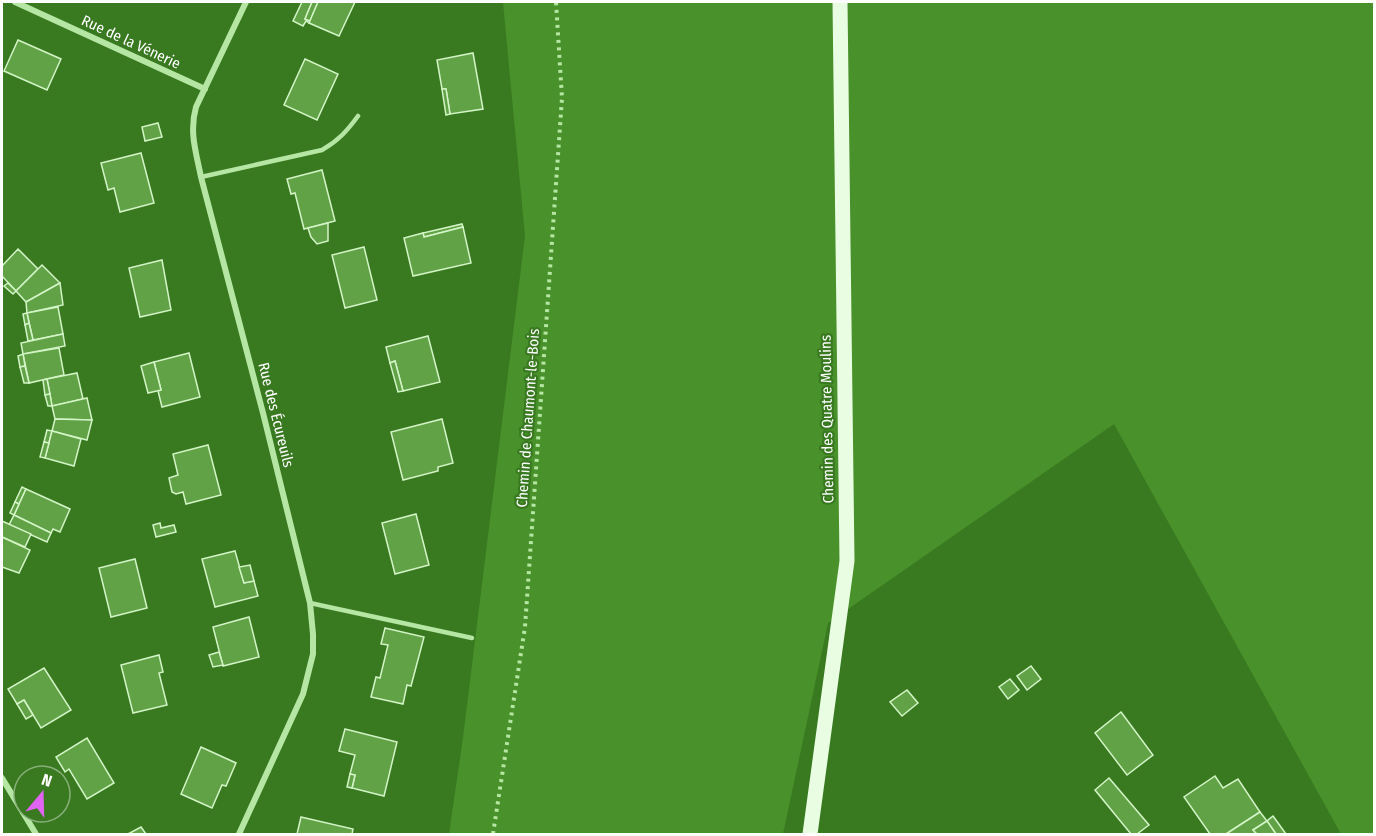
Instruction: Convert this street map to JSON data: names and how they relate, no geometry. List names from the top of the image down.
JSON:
{
  "streets": {
    "main road": ["Chemin des Quatre Moulins"],
    "street": ["Rue de la Vénerie", "Rue des Écureuils"],
    "path": ["Chemin de Chaumont-le-Bois"]
  },
  "crossings": [
    ["Rue de la Vénerie", "Rue des Écureuils"]
  ],
  "north": "top"
}
